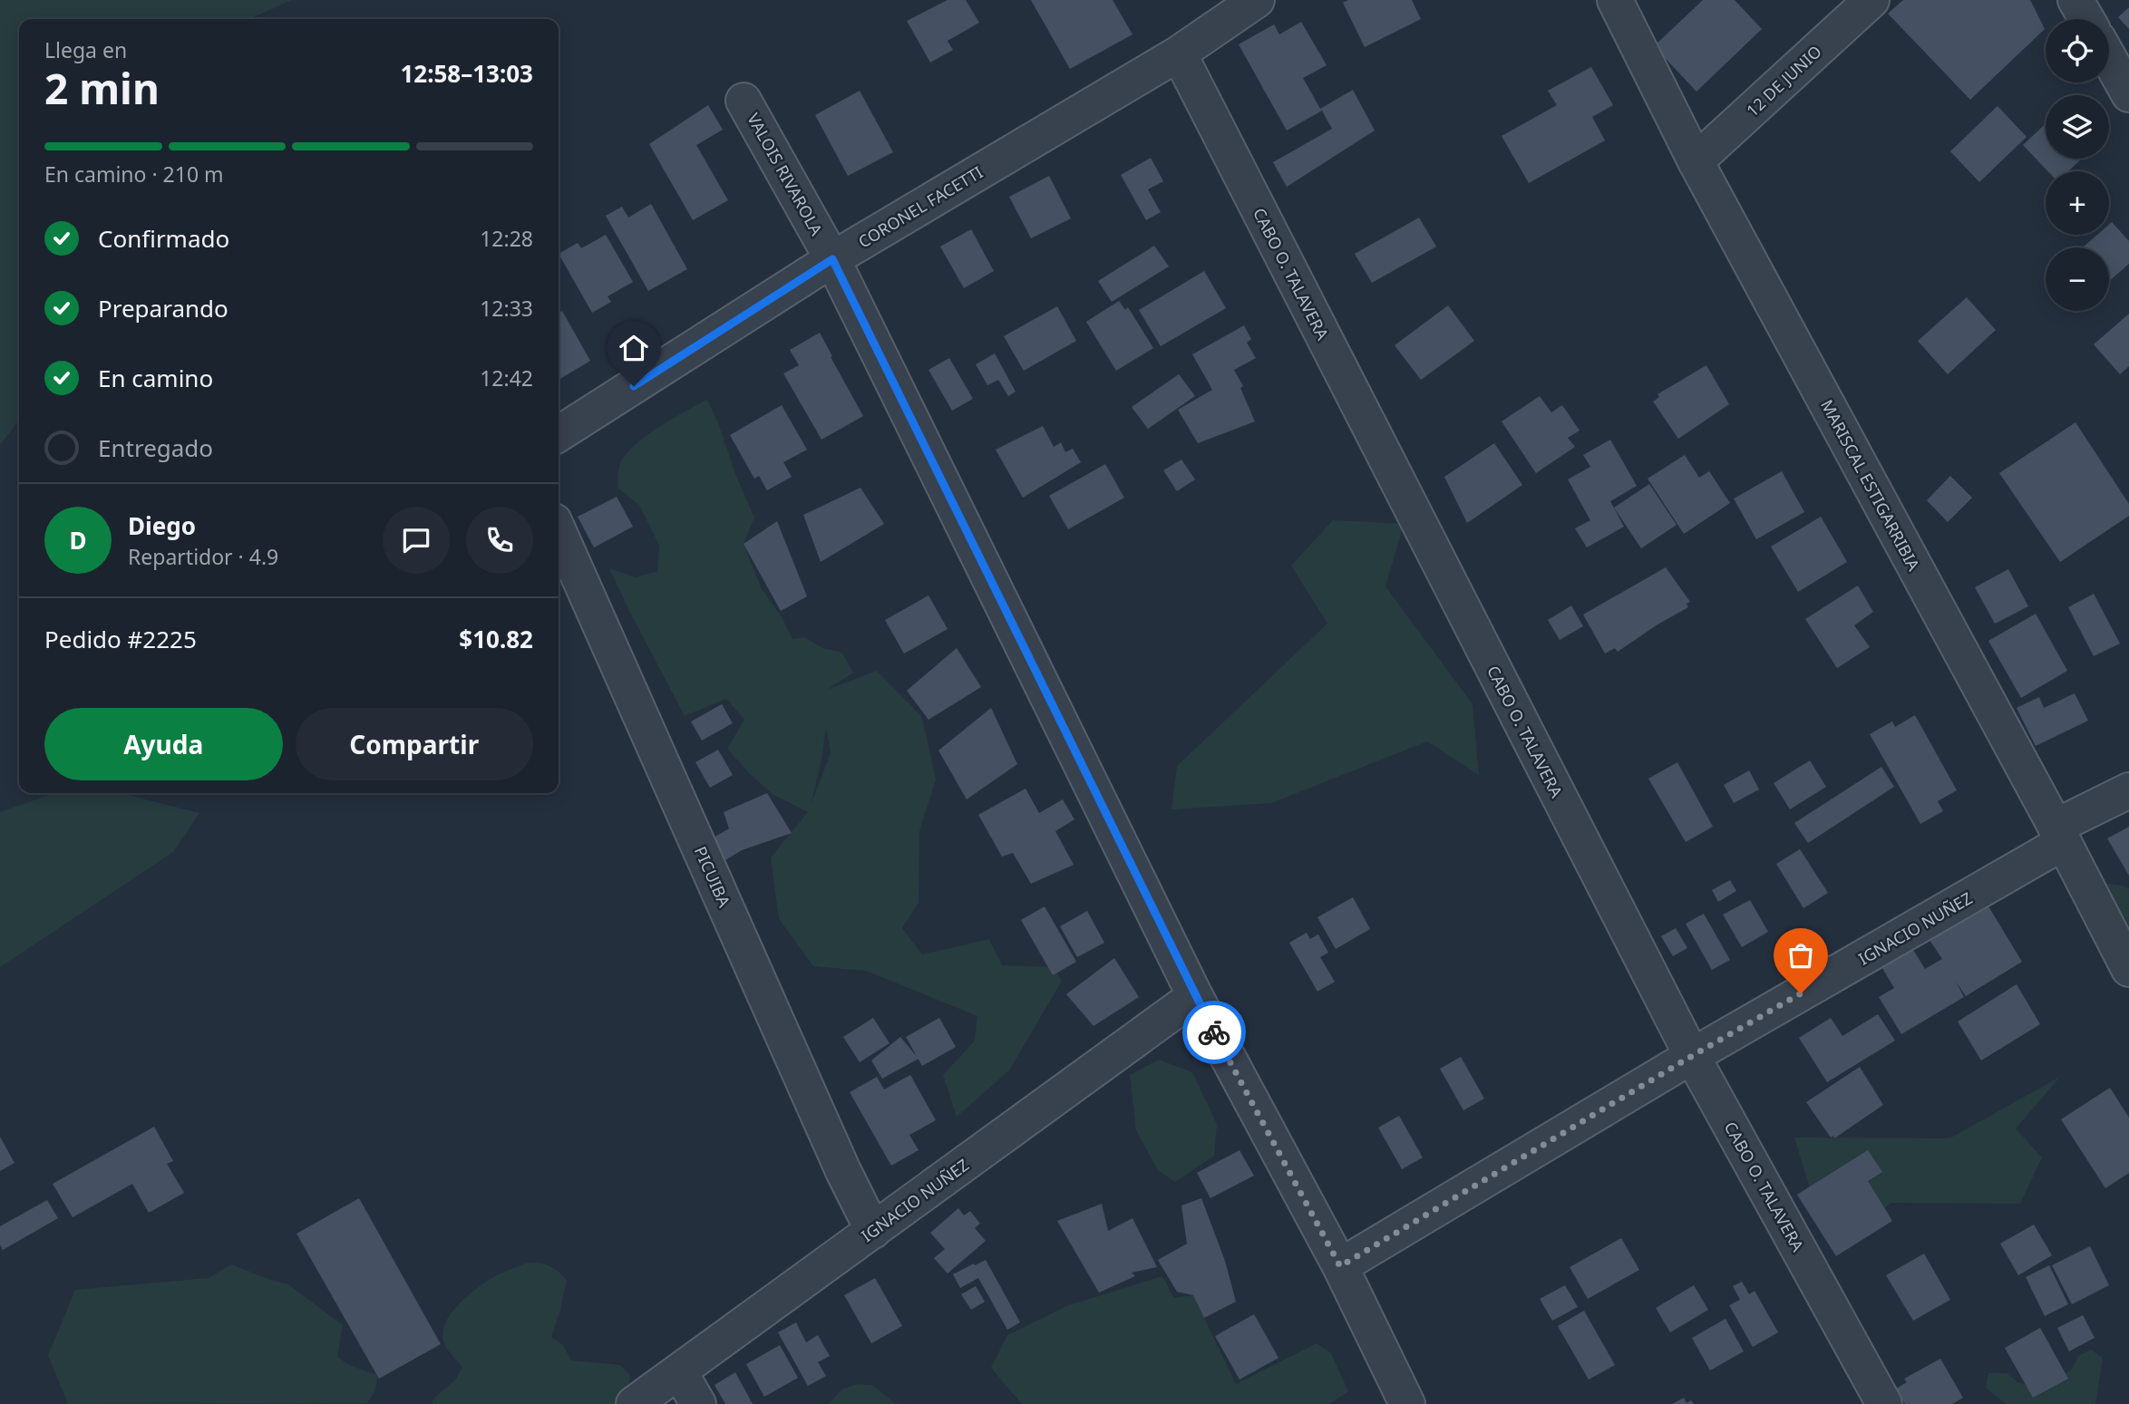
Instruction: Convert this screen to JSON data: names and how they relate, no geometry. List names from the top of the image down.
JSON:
{
  "streets": {
    "street": [
      "12 DE JUNIO",
      "VALOIS RIVAROLA",
      "CORONEL FACETTI",
      "CABO O. TALAVERA",
      "MARISCAL ESTIGARRIBIA",
      "PICUIBA",
      "IGNACIO NUÑEZ"
    ]
  },
  "crossings": [
    ["12 DE JUNIO", "MARISCAL ESTIGARRIBIA"],
    ["VALOIS RIVAROLA", "CORONEL FACETTI"],
    ["VALOIS RIVAROLA", "IGNACIO NUÑEZ"],
    ["CORONEL FACETTI", "CABO O. TALAVERA"],
    ["CABO O. TALAVERA", "IGNACIO NUÑEZ"],
    ["MARISCAL ESTIGARRIBIA", "IGNACIO NUÑEZ"],
    ["PICUIBA", "IGNACIO NUÑEZ"]
  ],
  "page": {
    "map_buttons": ["+", "−"],
    "heading": ["2 min", "Llega en", "12:58–13:03"],
    "panel": [
      "Diego",
      "Repartidor · 4.9",
      "Pedido #2225",
      "$10.82"
    ],
    "bar": "En camino · 210 m",
    "list": [
      ["Confirmado", "12:28"],
      ["Preparando", "12:33"],
      ["En camino", "12:42"],
      "Entregado"
    ],
    "round": "D",
    "buttons": ["Ayuda", "Compartir"]
  }
}
